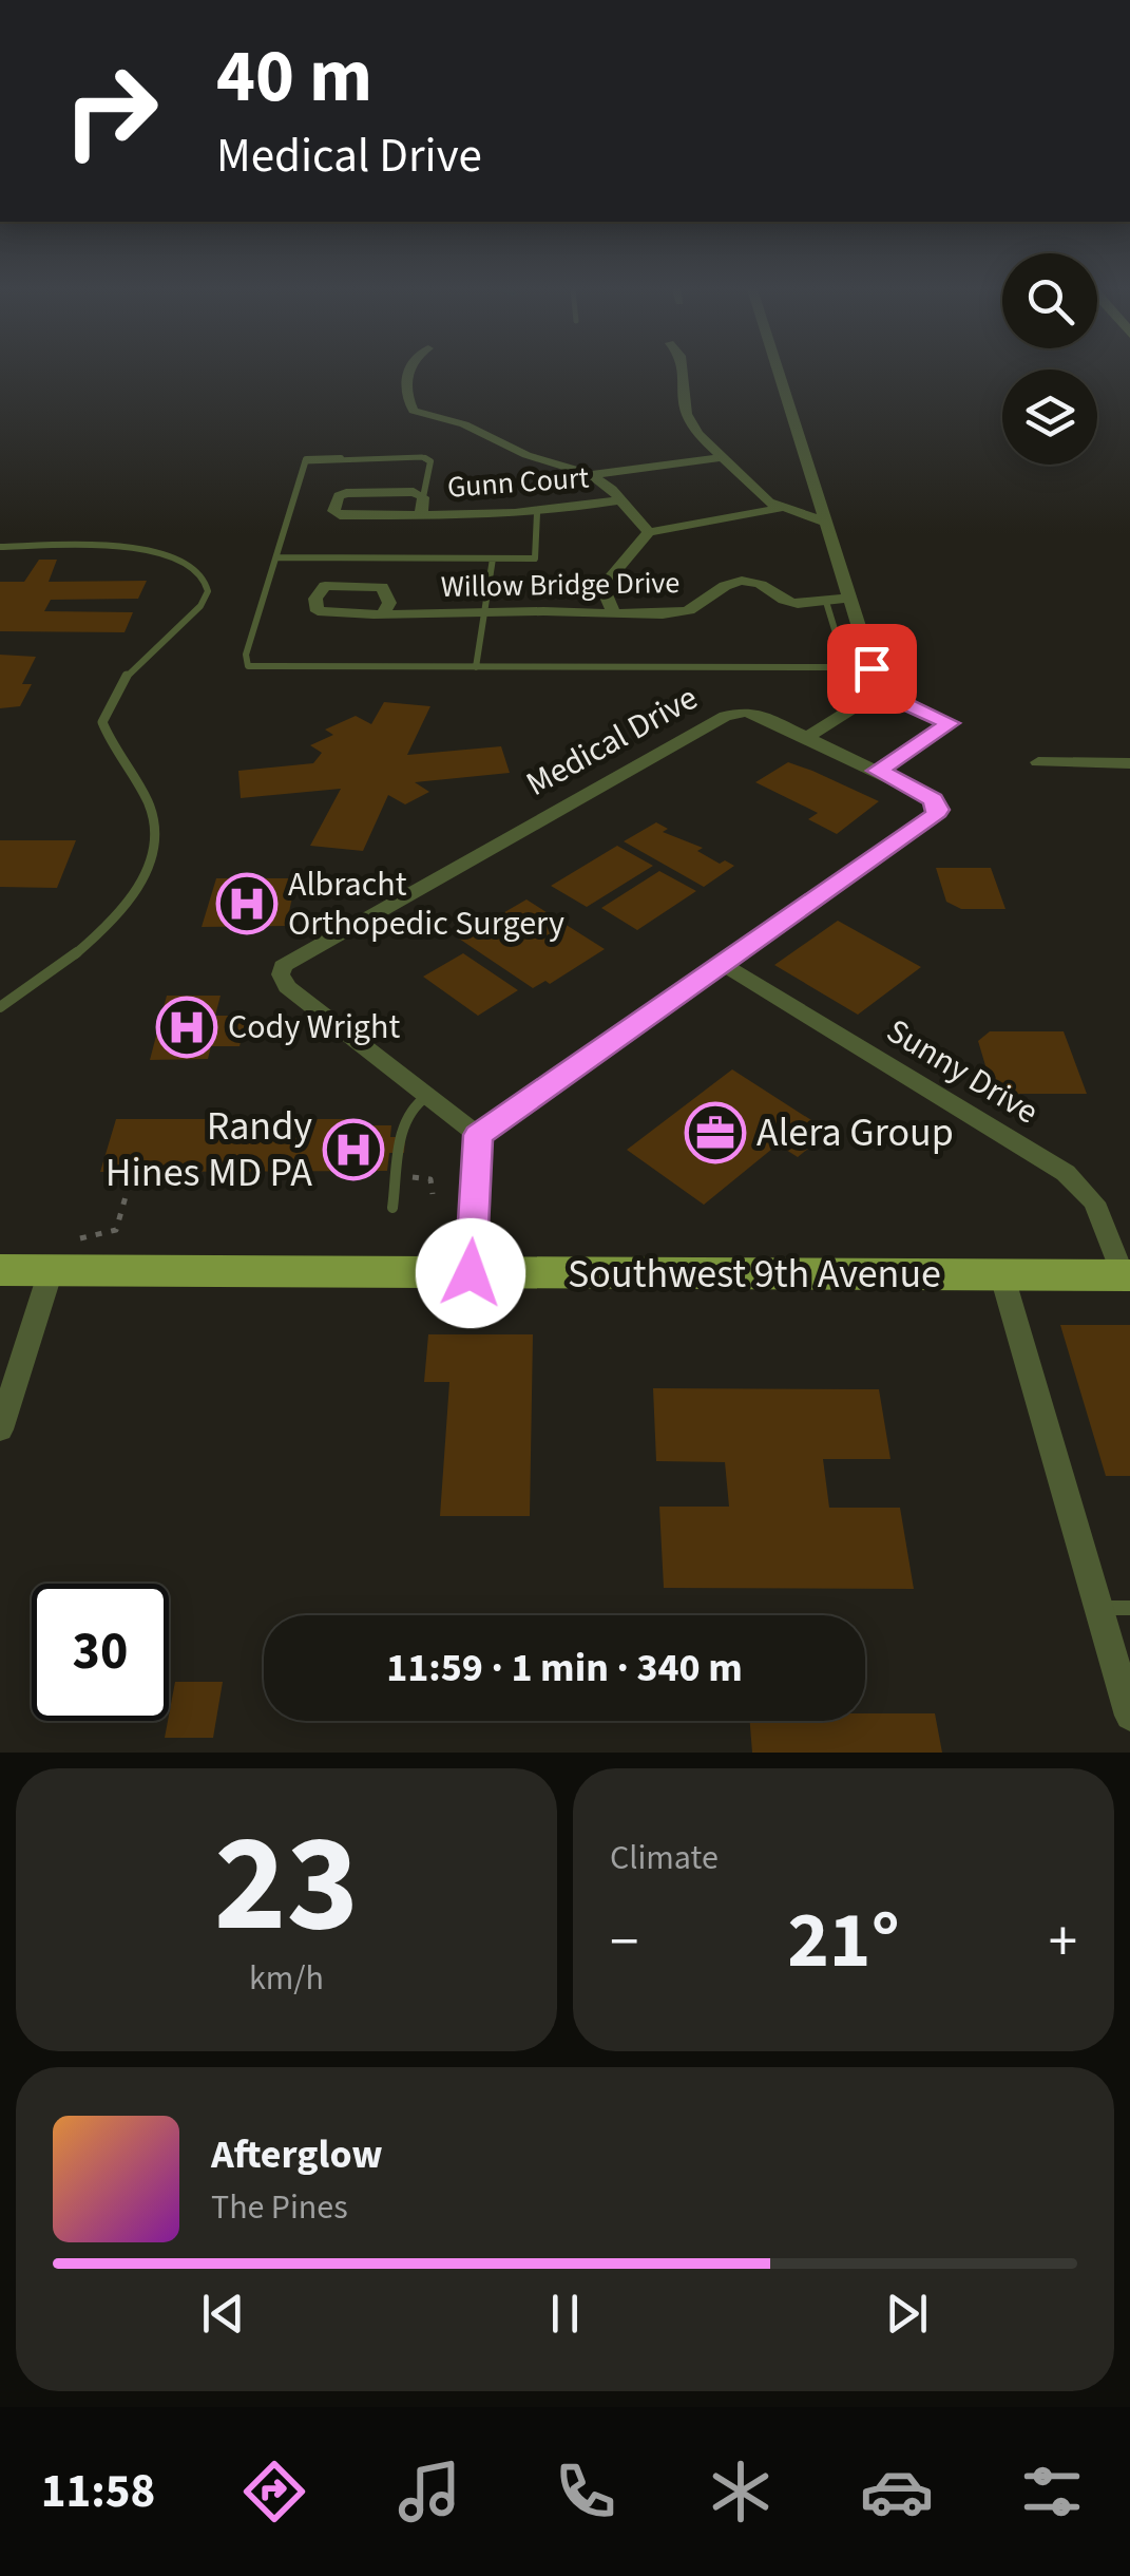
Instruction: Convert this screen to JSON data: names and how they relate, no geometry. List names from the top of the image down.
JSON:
{
  "streets": {
    "main road": ["Southwest 9th Avenue"],
    "street": [
      "Gunn Court",
      "Willow Bridge Drive",
      "Medical Drive",
      "Sunny Drive"
    ]
  },
  "crossings": [
    ["Medical Drive", "Sunny Drive"],
    ["Sunny Drive", "Southwest 9th Avenue"]
  ],
  "places": {
    "hospital": ["Albracht Orthopedic Surgery", "Cody Wright", "Randy Hines MD PA"],
    "office": ["Alera Group"]
  },
  "page": {
    "turn": ["40 m", "Medical Drive"],
    "limit": "30",
    "trip": "11:59 · 1 min · 340 m",
    "tile": [
      ["23", "km/h"],
      "Climate"
    ],
    "heat": ["−", "21°", "+"],
    "song": ["Afterglow", "The Pines"],
    "tabs": "11:58"
  }
}
